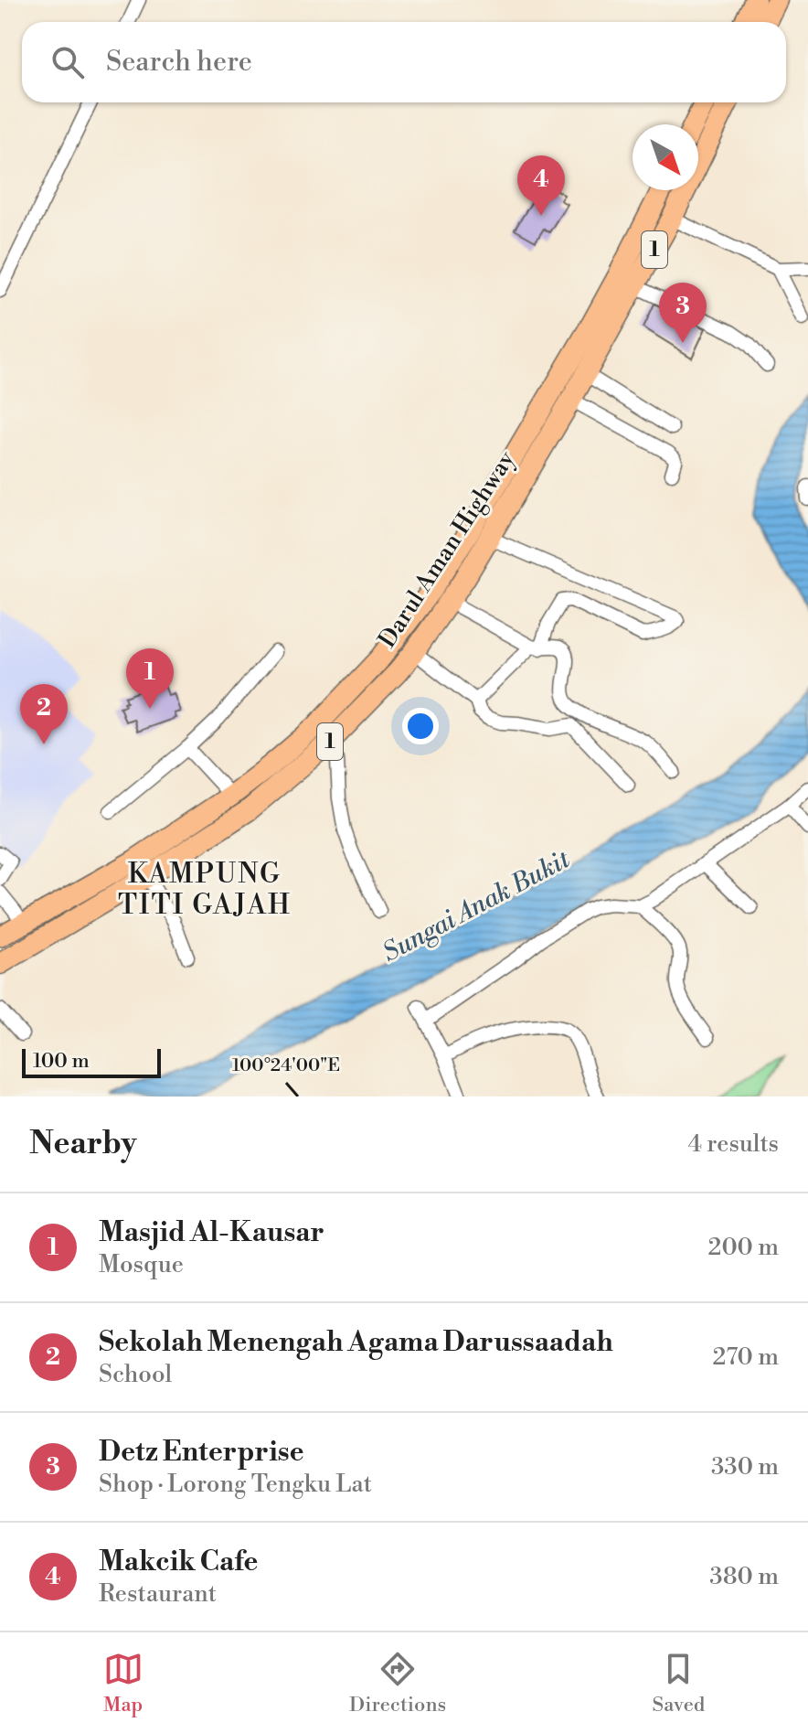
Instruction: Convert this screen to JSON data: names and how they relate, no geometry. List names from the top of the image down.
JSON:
{
  "streets": {
    "highway": ["1", "Darul Aman Highway"]
  },
  "districts": ["KAMPUNG TITI GAJAH"],
  "water": ["Sungai Anak Bukit"],
  "scale_bar": "100 m",
  "north": "bottom right",
  "page": {
    "search": "Search here",
    "pins": [
      "4",
      "3",
      "1",
      "2"
    ],
    "scale": "100 m",
    "heading": ["Nearby", "4 results"],
    "list": [
      {
        "mark": "1",
        "name": "Masjid Al-Kausar",
        "note": "Mosque",
        "value": "200 m"
      },
      {
        "mark": "2",
        "name": "Sekolah Menengah Agama Darussaadah",
        "note": "School",
        "value": "270 m"
      },
      {
        "mark": "3",
        "name": "Detz Enterprise",
        "note": "Shop · Lorong Tengku Lat",
        "value": "330 m"
      },
      {
        "mark": "4",
        "name": "Makcik Cafe",
        "note": "Restaurant",
        "value": "380 m"
      }
    ],
    "nav": ["Map", "Directions", "Saved"]
  },
  "coordinates": ["100°24'00\"E"]
}
